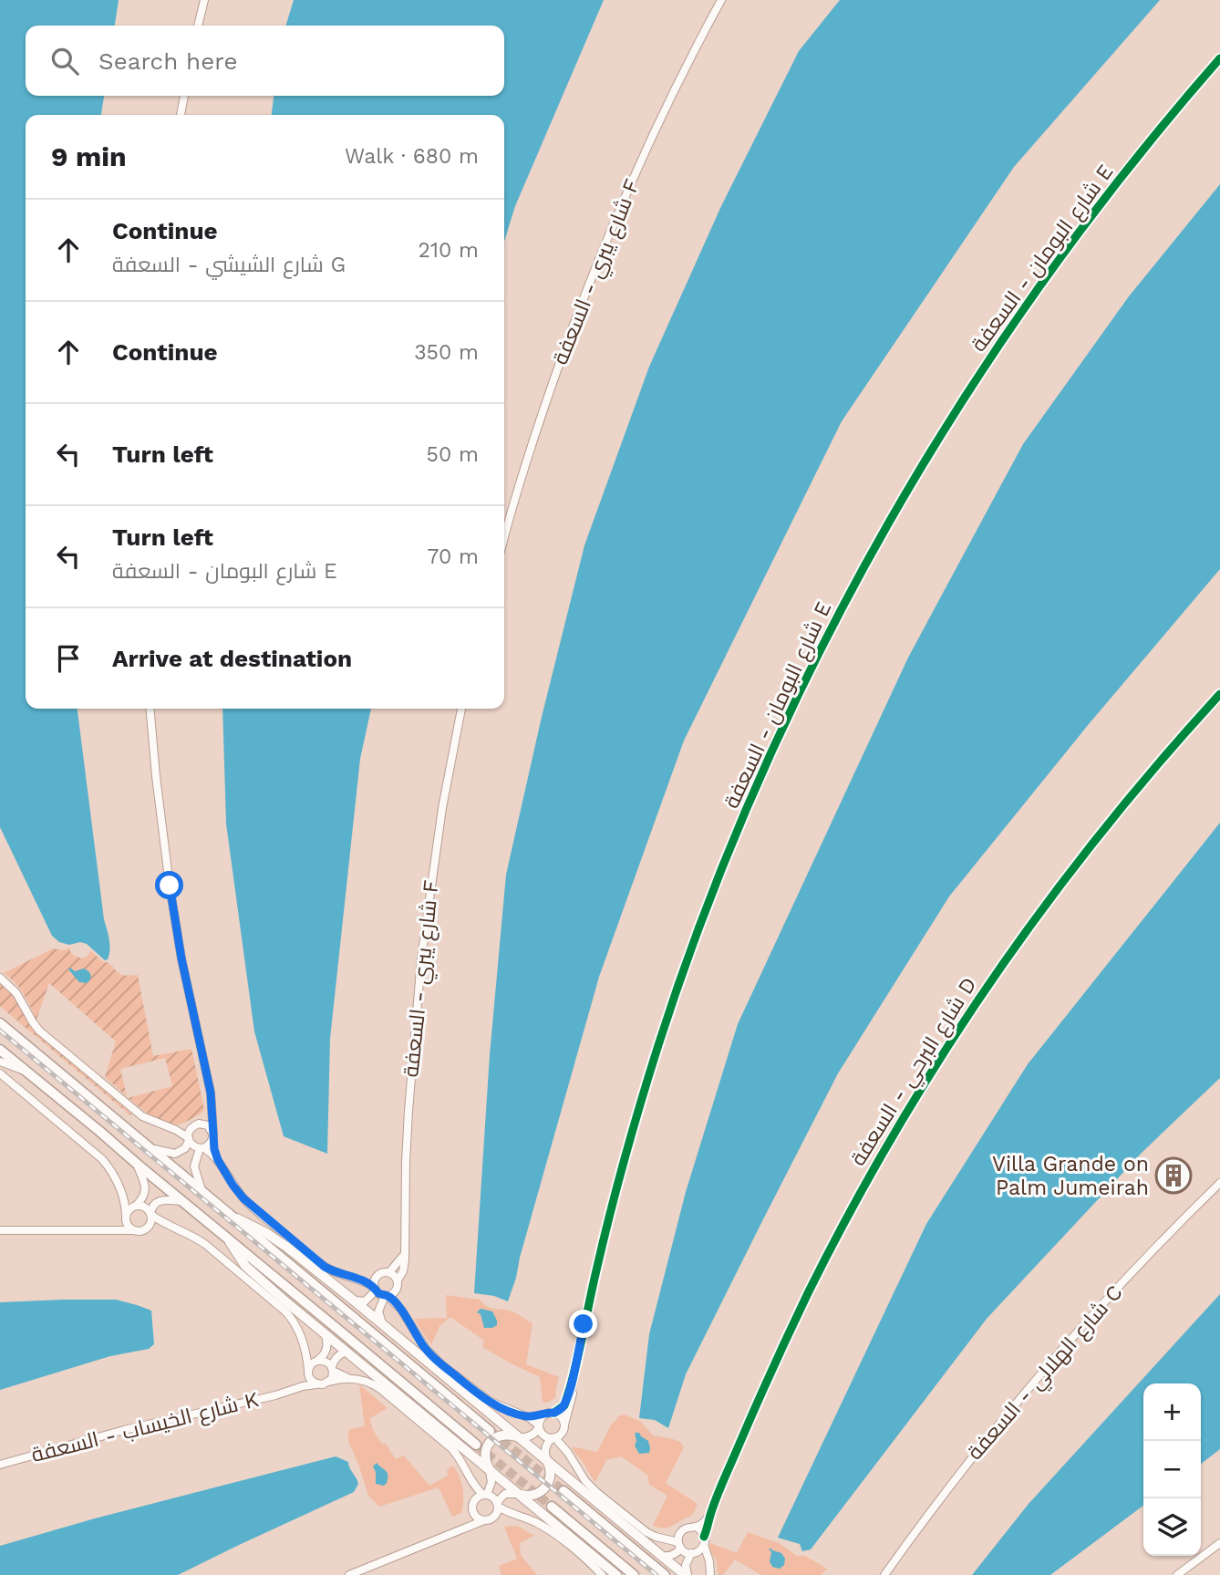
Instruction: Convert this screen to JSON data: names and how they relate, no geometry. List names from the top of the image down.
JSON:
{
  "streets": {
    "street": [
      "شارع البومان - السعفة E",
      "شارع يبري - السعفة F",
      "شارع البرحي - السعفة D",
      "شارع الهلالي - السعفة C",
      "شارع الخيساب - السعفة K"
    ]
  },
  "places": {
    "building": ["Villa Grande on Palm Jumeirah"]
  },
  "page": {
    "search": "Search here",
    "heading": ["9 min", "Walk · 680 m"],
    "list": [
      ["Continue", "شارع الشيشي - السعفة G", "210 m"],
      ["Continue", "350 m"],
      ["Turn left", "50 m"],
      ["Turn left", "شارع البومان - السعفة E", "70 m"],
      "Arrive at destination"
    ],
    "map_buttons": ["+", "−"]
  }
}
